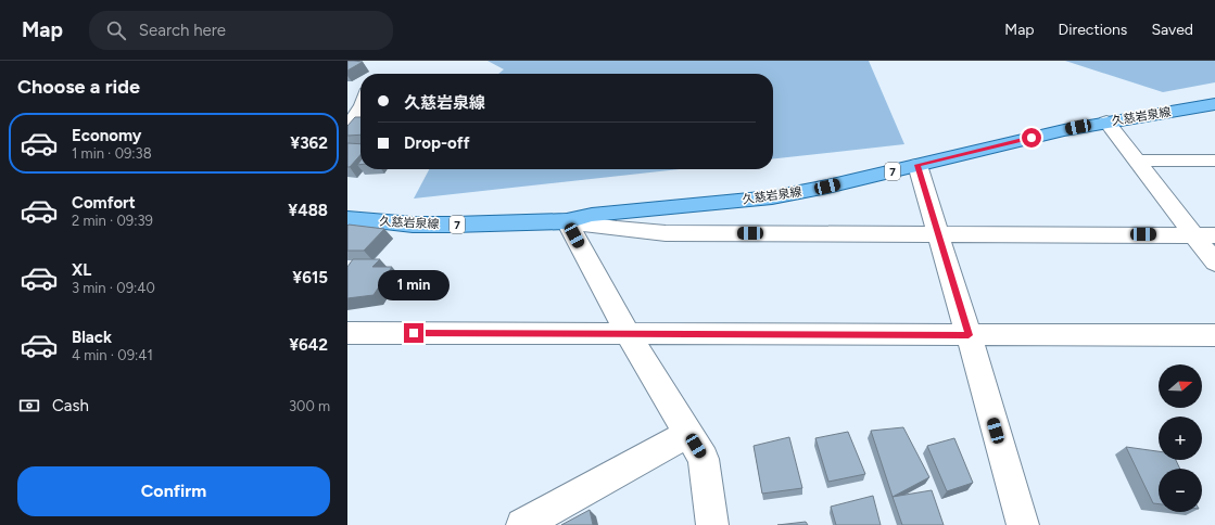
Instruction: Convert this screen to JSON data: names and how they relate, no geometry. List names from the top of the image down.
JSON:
{
  "streets": {
    "main road": ["久慈岩泉線", "7"]
  },
  "north": "right",
  "page": {
    "header": "Map",
    "search": "Search here",
    "nav": ["Map", "Directions", "Saved"],
    "heading": "Choose a ride",
    "banner": ["久慈岩泉線", "Drop-off"],
    "list": [
      {
        "name": "Economy",
        "note": "1 min · 09:38",
        "value": "¥362"
      },
      {
        "name": "Comfort",
        "note": "2 min · 09:39",
        "value": "¥488"
      },
      {
        "name": "XL",
        "note": "3 min · 09:40",
        "value": "¥615"
      },
      {
        "name": "Black",
        "note": "4 min · 09:41",
        "value": "¥642"
      }
    ],
    "bubble": "1 min",
    "map_buttons": ["+", "−"],
    "pay": ["Cash", "300 m"],
    "buttons": "Confirm"
  }
}
